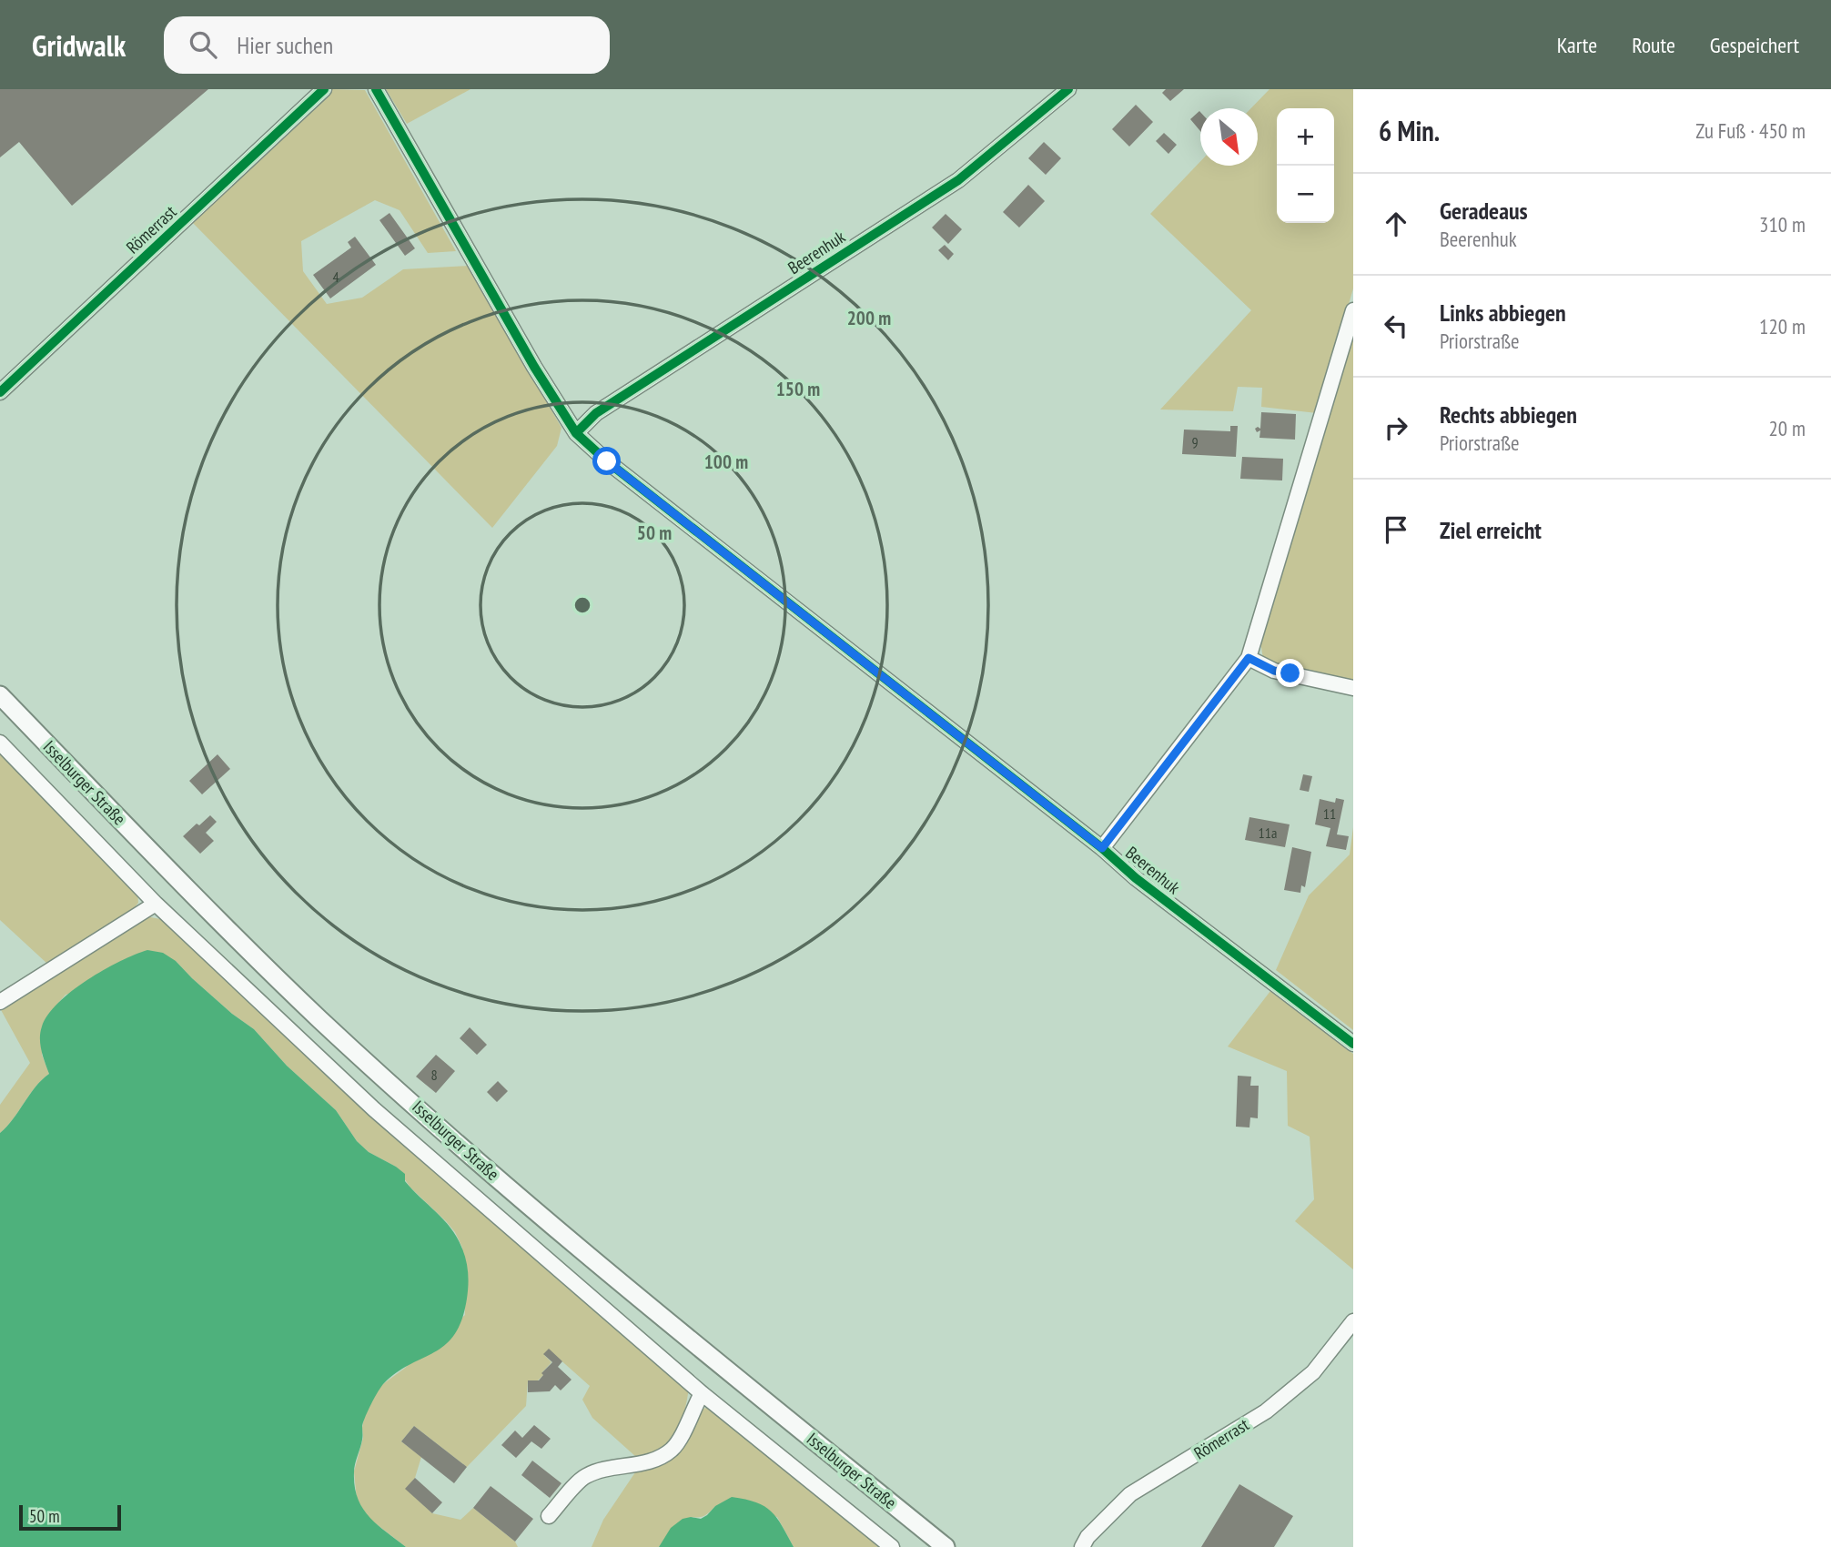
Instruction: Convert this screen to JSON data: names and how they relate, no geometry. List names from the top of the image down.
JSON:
{
  "streets": {
    "main road": ["Isselburger Straße"],
    "street": ["Römerrast", "Beerenhuk"]
  },
  "house_numbers": [
    "4",
    "9",
    "11",
    "11a",
    "8"
  ],
  "scale_bar": "50 m",
  "north": "bottom right",
  "page": {
    "header": "Gridwalk",
    "search": "Hier suchen",
    "nav": ["Karte", "Route", "Gespeichert"],
    "heading": ["6 Min.", "Zu Fuß · 450 m"],
    "map_buttons": ["+", "−"],
    "list": [
      ["Geradeaus", "Beerenhuk", "310 m"],
      ["Links abbiegen", "Priorstraße", "120 m"],
      ["Rechts abbiegen", "Priorstraße", "20 m"],
      "Ziel erreicht"
    ],
    "scale": "50 m"
  },
  "rings": [
    "200 m",
    "150 m",
    "100 m",
    "50 m"
  ]
}
